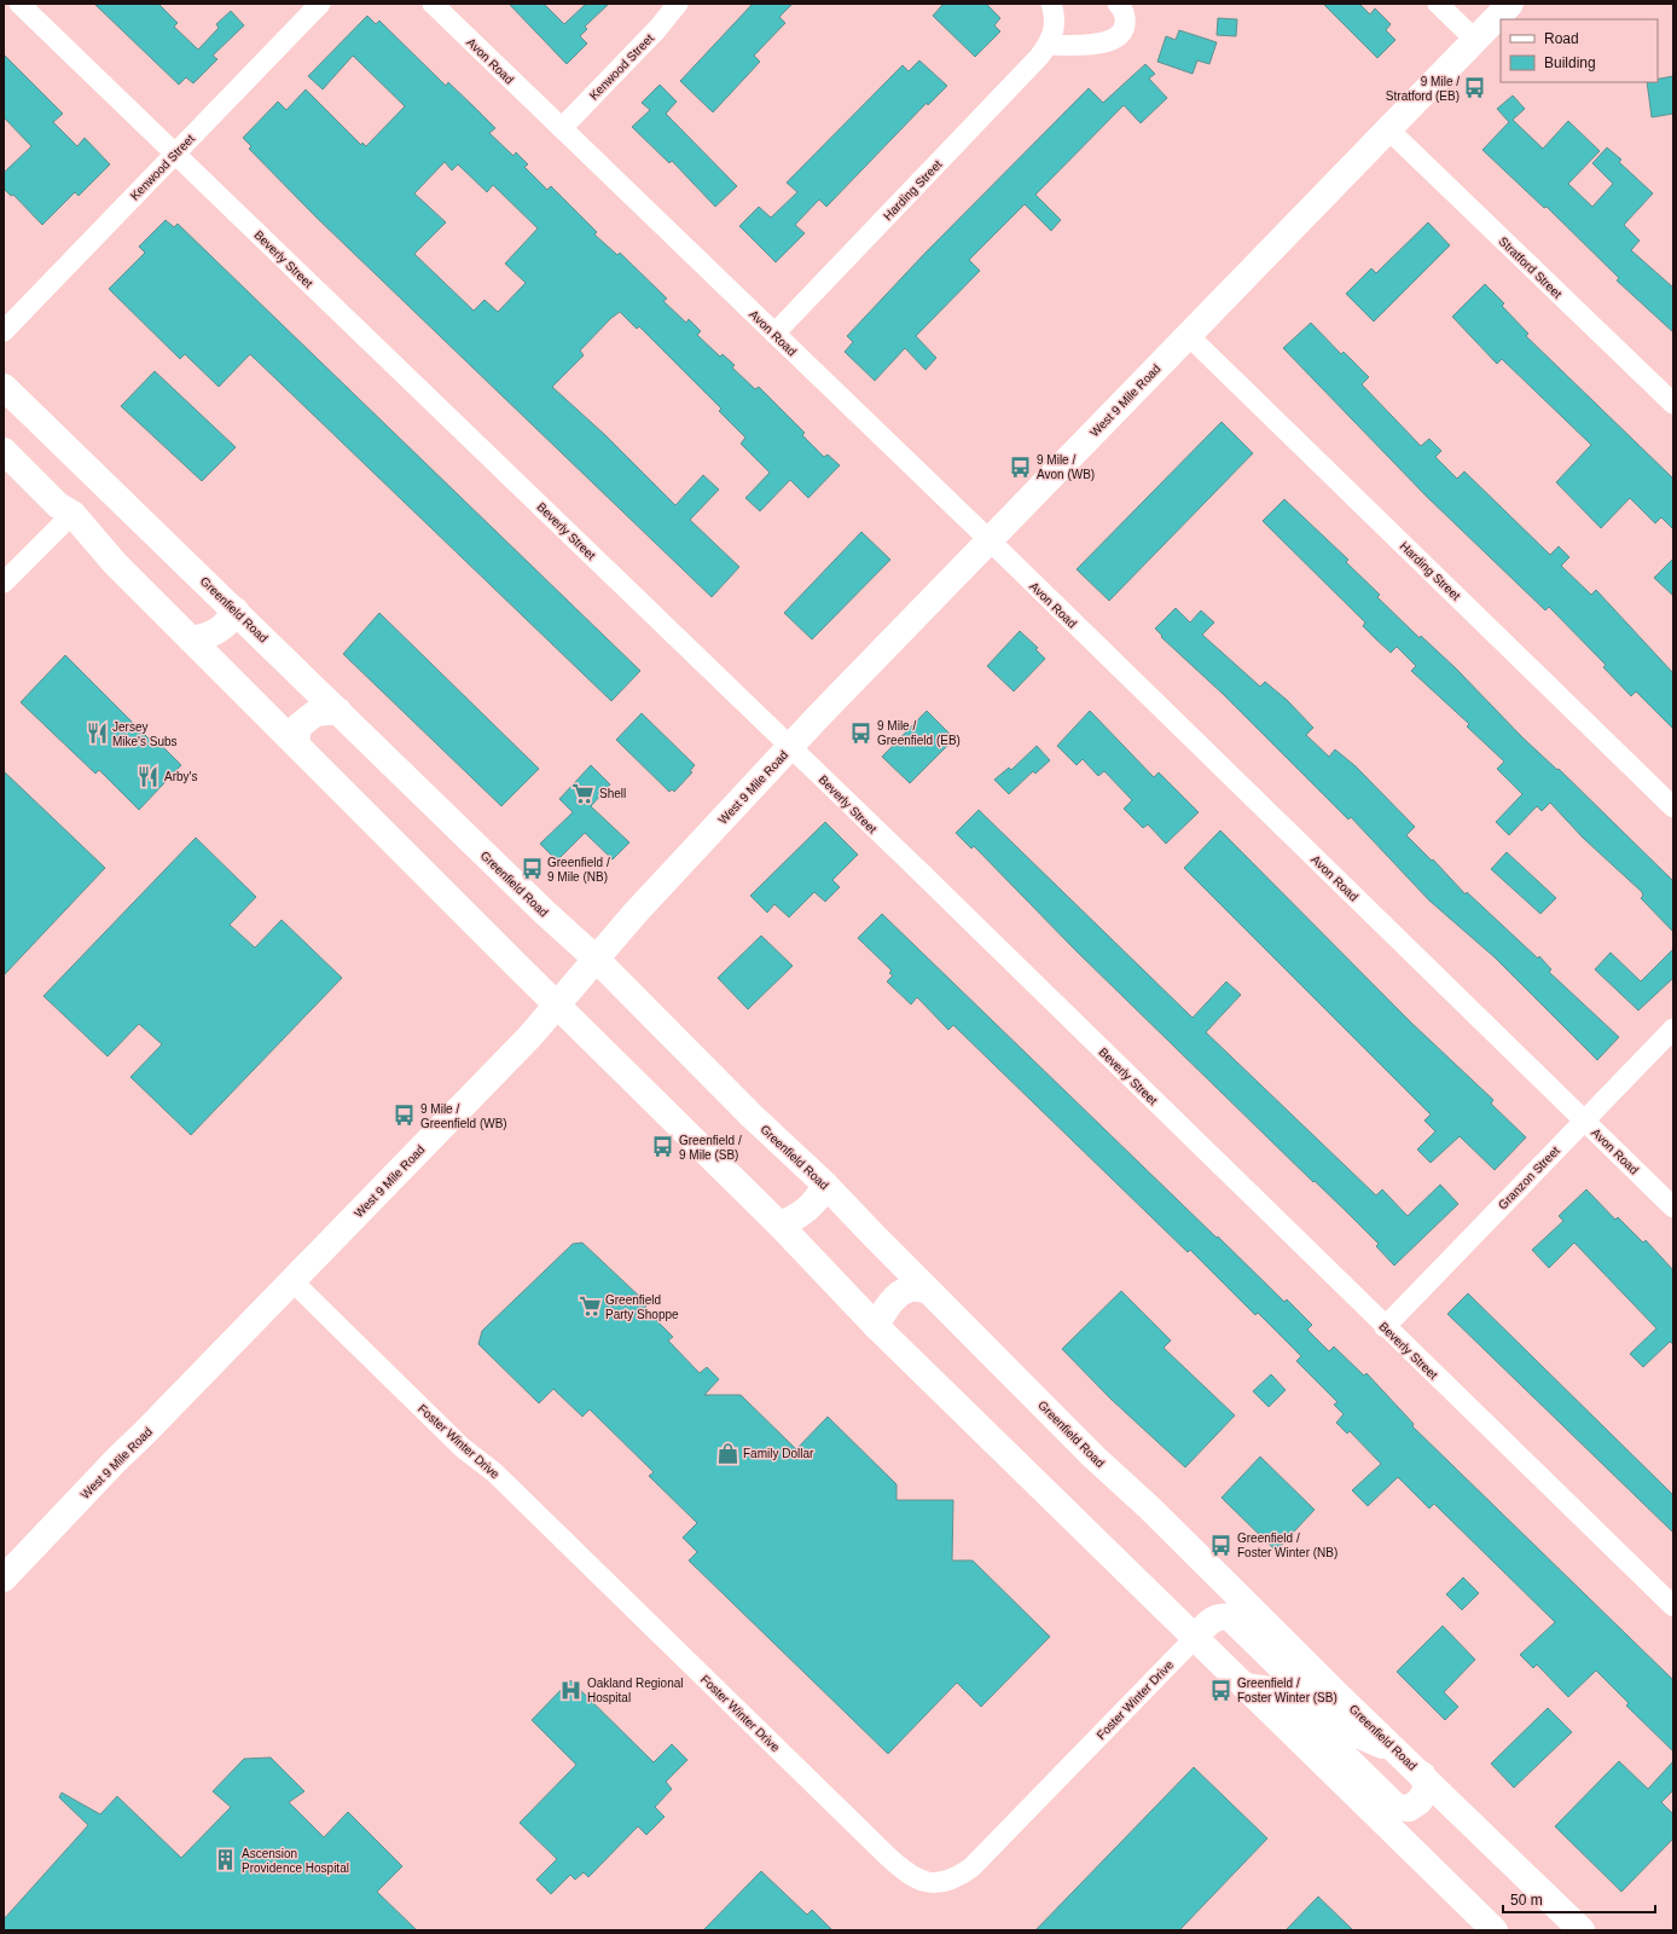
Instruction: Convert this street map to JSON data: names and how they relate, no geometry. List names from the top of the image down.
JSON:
{
  "streets": {
    "main road": ["West 9 Mile Road", "Greenfield Road"],
    "street": [
      "Avon Road",
      "Kenwood Street",
      "Harding Street",
      "Beverly Street",
      "Stratford Street",
      "Granzon Street",
      "Foster Winter Drive"
    ]
  },
  "crossings": [
    ["Avon Road", "Kenwood Street"],
    ["Avon Road", "Harding Street"],
    ["Avon Road", "West 9 Mile Road"],
    ["Avon Road", "Granzon Street"],
    ["Kenwood Street", "Beverly Street"],
    ["Harding Street", "West 9 Mile Road"],
    ["Beverly Street", "West 9 Mile Road"],
    ["Beverly Street", "Granzon Street"],
    ["Stratford Street", "West 9 Mile Road"],
    ["West 9 Mile Road", "Greenfield Road"],
    ["West 9 Mile Road", "Foster Winter Drive"]
  ],
  "places": {
    "bus stop": [
      "9 Mile / Stratford (EB)",
      "9 Mile / Avon (WB)",
      "9 Mile / Greenfield (EB)",
      "Greenfield / 9 Mile (NB)",
      "9 Mile / Greenfield (WB)",
      "Greenfield / 9 Mile (SB)",
      "Greenfield / Foster Winter (NB)",
      "Greenfield / Foster Winter (SB)"
    ],
    "restaurant": ["Jersey Mike's Subs", "Arby's"],
    "supermarket": ["Shell", "Greenfield Party Shoppe"],
    "shop": ["Family Dollar"],
    "hospital": ["Oakland Regional Hospital"],
    "building": ["Ascension Providence Hospital"]
  },
  "legend": ["Road", "Building"],
  "scale_bar": "50 m"
}
